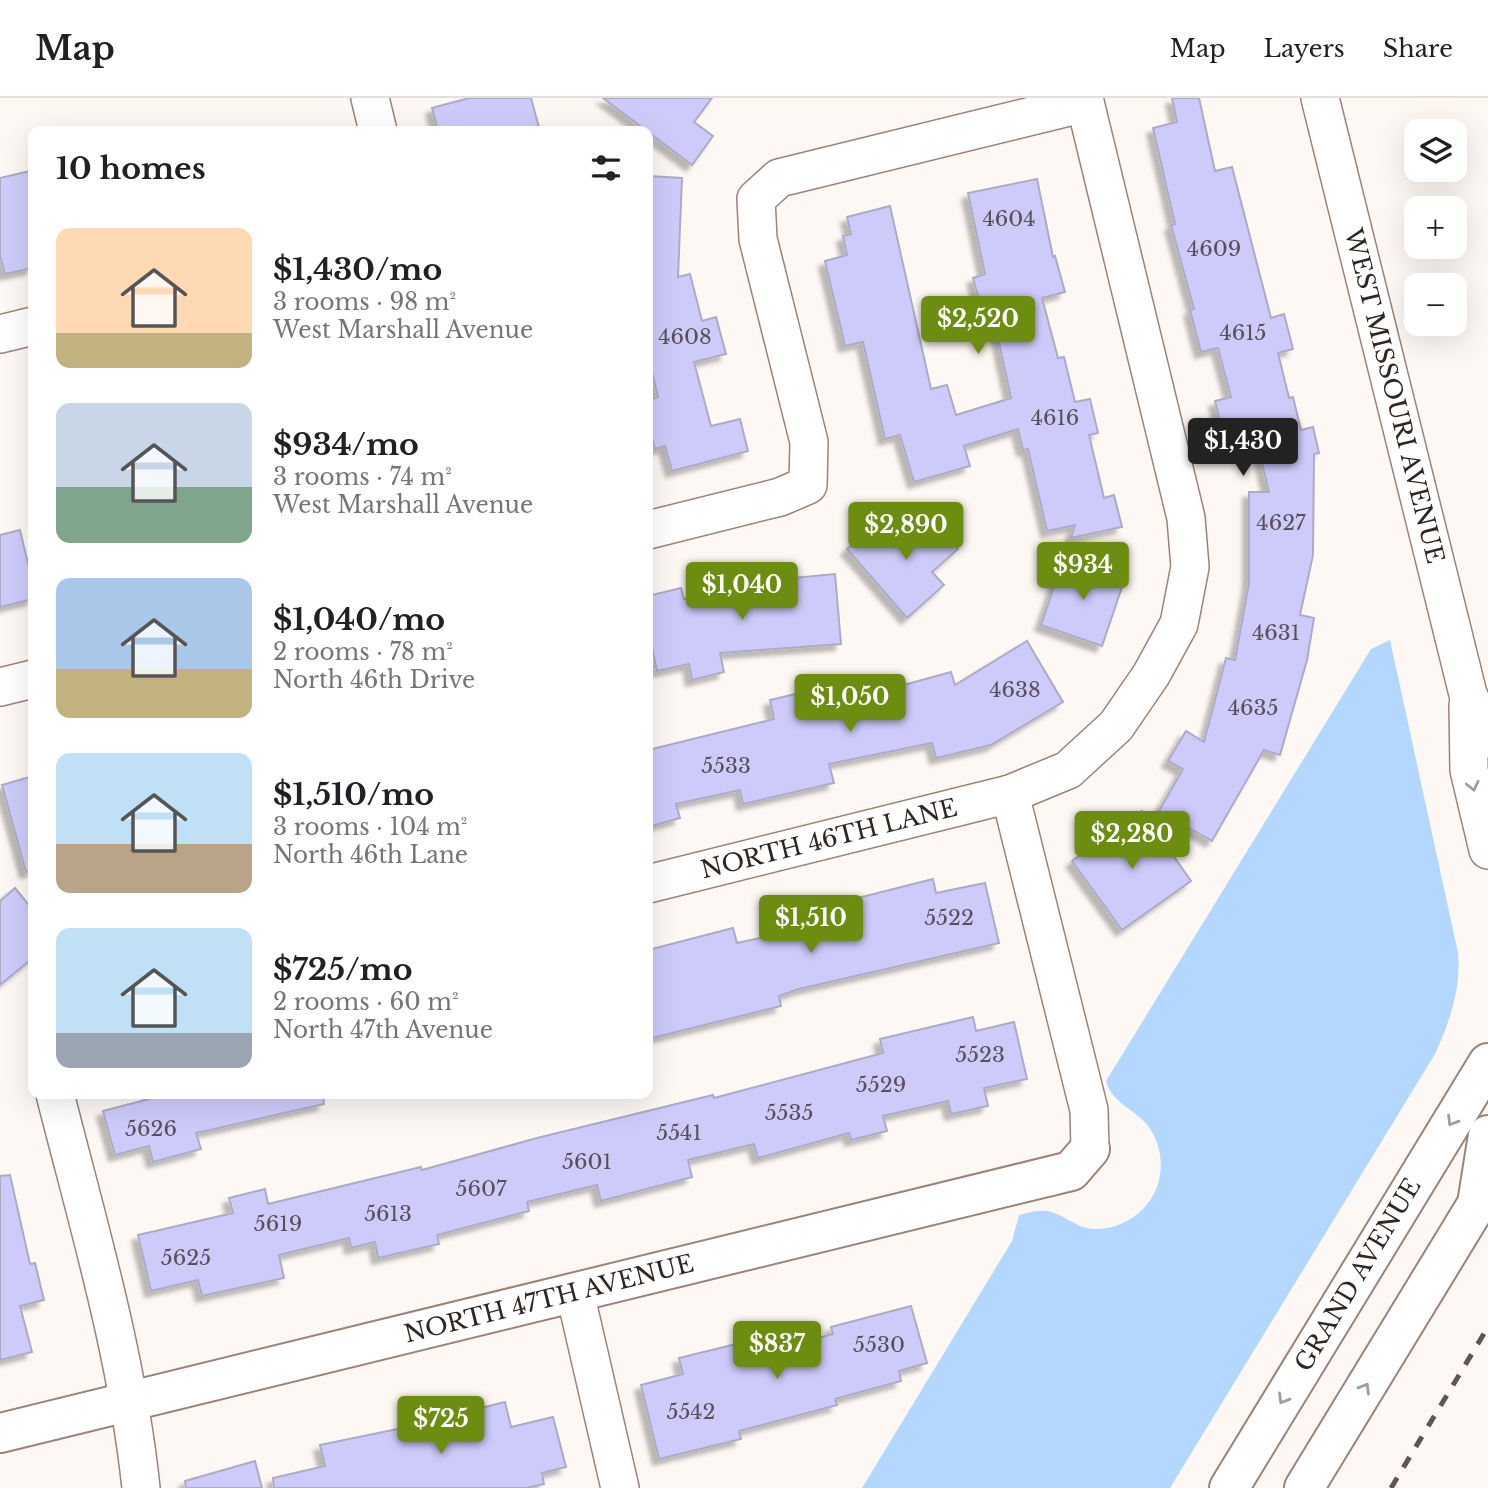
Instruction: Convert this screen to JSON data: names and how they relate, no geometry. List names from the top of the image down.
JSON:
{
  "streets": {
    "main road": ["GRAND AVENUE", "NORTH 47TH AVENUE"],
    "street": ["WEST MISSOURI AVENUE", "NORTH 46TH LANE"]
  },
  "house_numbers": [
    "4604",
    "4609",
    "4615",
    "4608",
    "4616",
    "4627",
    "4631",
    "4638",
    "4635",
    "5533",
    "5522",
    "5523",
    "5529",
    "5535",
    "5626",
    "5541",
    "5601",
    "5607",
    "5613",
    "5619",
    "5625",
    "5530",
    "5542"
  ],
  "page": {
    "header": "Map",
    "nav": ["Map", "Layers", "Share"],
    "map_buttons": ["+", "−"],
    "heading": "10 homes",
    "list": [
      {
        "name": "$1,430/mo",
        "note": "3 rooms · 98 m² · West Marshall Avenue"
      },
      {
        "name": "$934/mo",
        "note": "3 rooms · 74 m² · West Marshall Avenue"
      },
      {
        "name": "$1,040/mo",
        "note": "2 rooms · 78 m² · North 46th Drive"
      },
      {
        "name": "$1,510/mo",
        "note": "3 rooms · 104 m² · North 46th Lane"
      },
      {
        "name": "$725/mo",
        "note": "2 rooms · 60 m² · North 47th Avenue"
      }
    ],
    "price": [
      "$2,520",
      "$1,430",
      "$2,890",
      "$934",
      "$1,040",
      "$1,050",
      "$2,280",
      "$1,510",
      "$837",
      "$725"
    ]
  }
}
